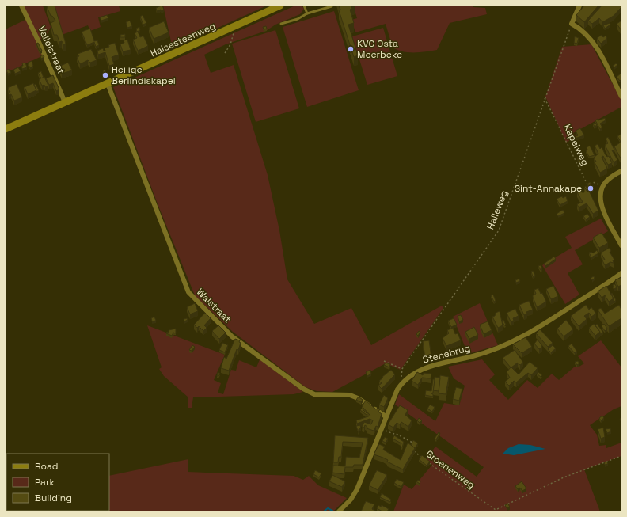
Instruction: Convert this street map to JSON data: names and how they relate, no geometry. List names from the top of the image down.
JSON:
{
  "streets": {
    "main road": ["Halsesteenweg"],
    "street": ["Valleistraat", "Walstraat", "Stenebrug"],
    "path": ["Kapelweg", "Halleweg", "Groenenweg"]
  },
  "crossings": [
    ["Halsesteenweg", "Valleistraat"],
    ["Halsesteenweg", "Walstraat"],
    ["Kapelweg", "Halleweg"],
    ["Walstraat", "Stenebrug"]
  ],
  "places": ["KVC Osta Meerbeke", "Heilige Berlindiskapel", "Sint-Annakapel"],
  "legend": ["Road", "Park", "Building"]
}
